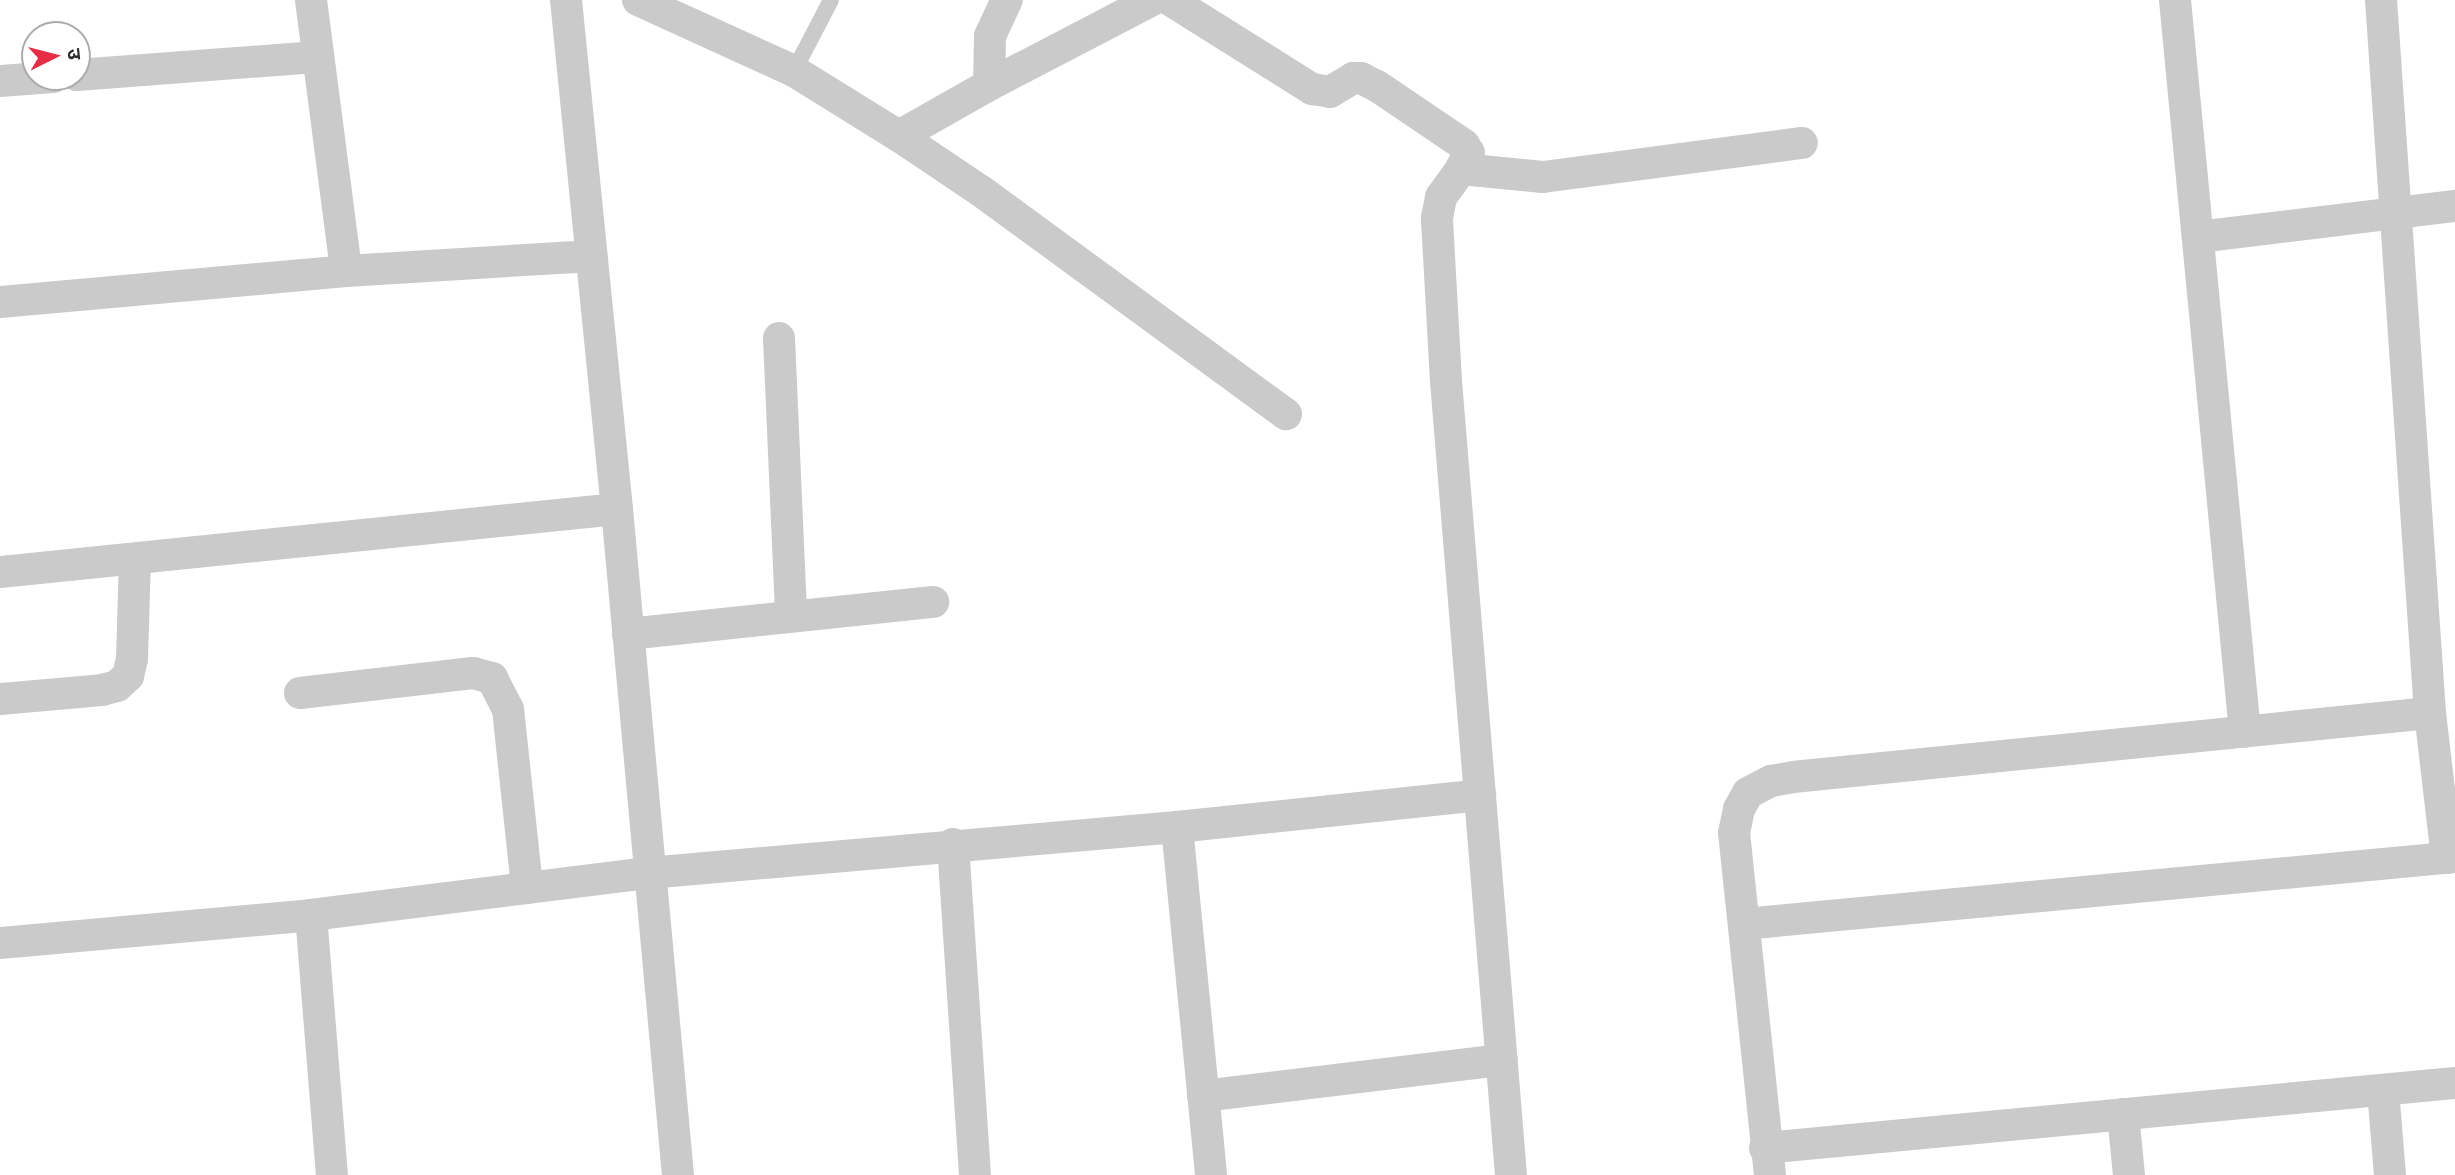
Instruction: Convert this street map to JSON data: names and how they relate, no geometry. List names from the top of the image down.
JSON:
{
  "north": "right"
}
